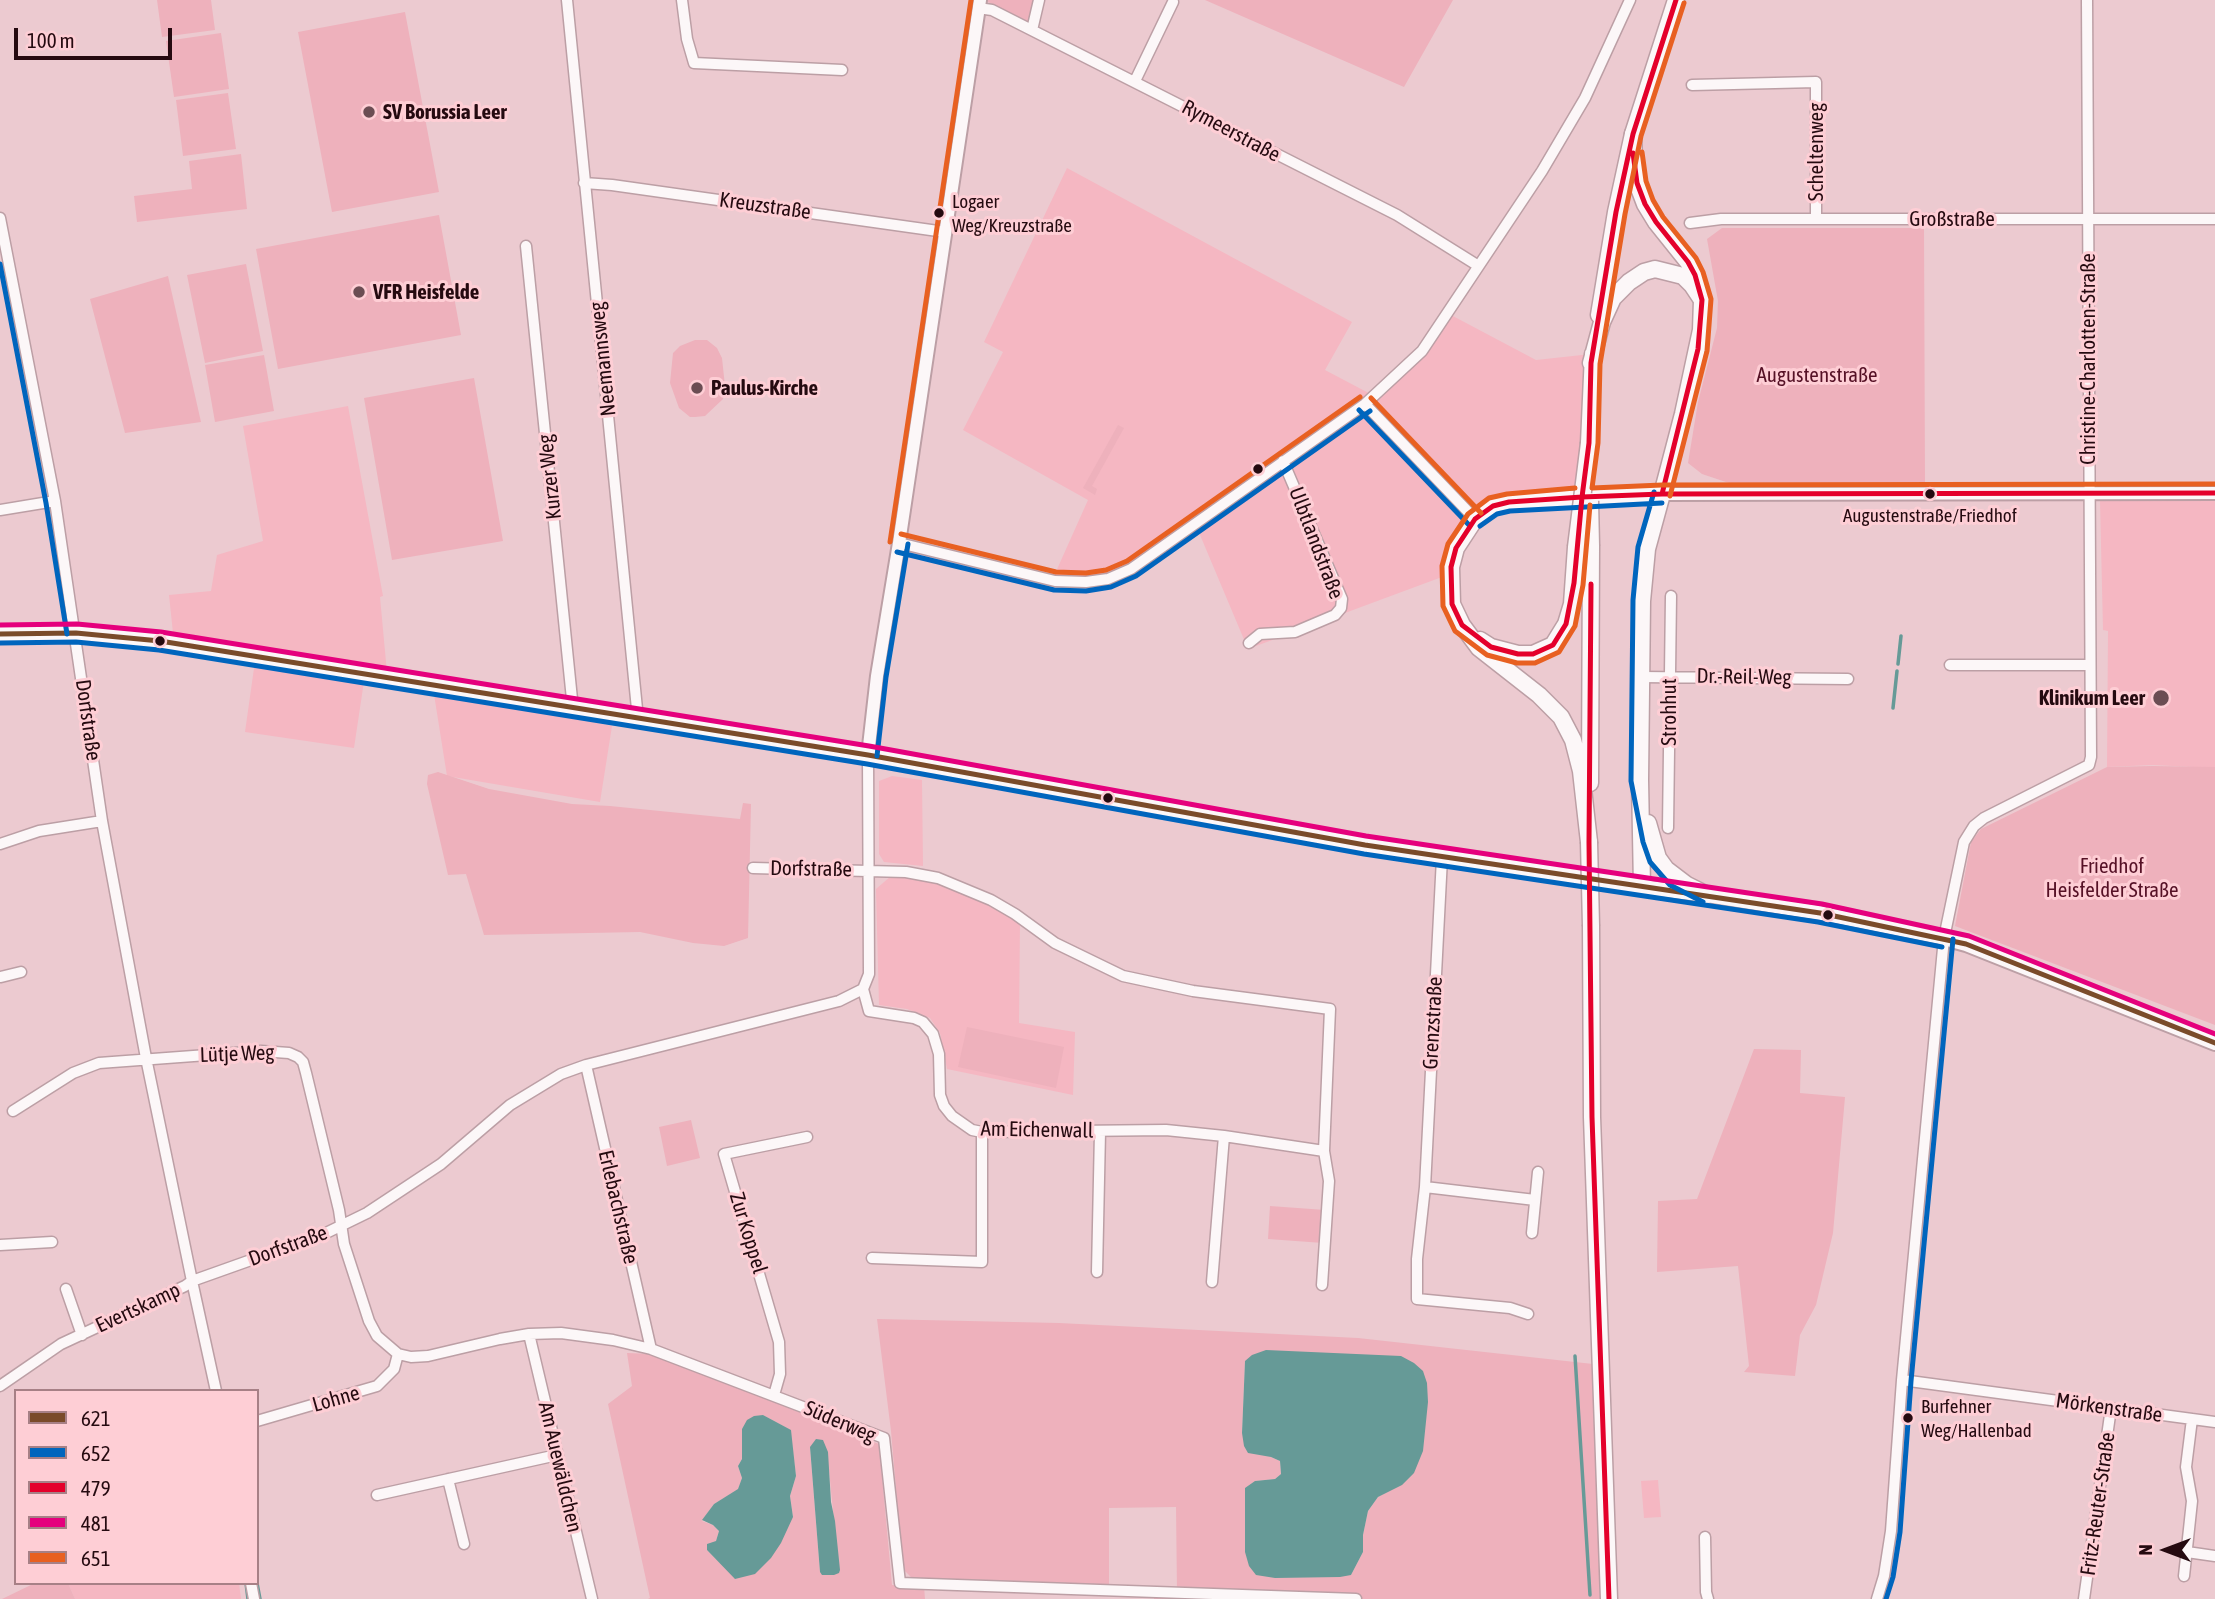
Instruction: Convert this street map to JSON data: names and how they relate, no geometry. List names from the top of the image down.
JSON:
{
  "streets": {
    "main road": ["Strohhut"],
    "street": [
      "Rymeerstraße",
      "Scheltenweg",
      "Kreuzstraße",
      "Großstraße",
      "Neemannsweg",
      "Christine-Charlotten-Straße",
      "Kurzer Weg",
      "Ulbtlandstraße",
      "Dr.-Reil-Weg",
      "Dorfstraße",
      "Grenzstraße",
      "Lütje Weg",
      "Am Eichenwall",
      "Erlebachstraße",
      "Zur Koppel",
      "Evertskamp",
      "Lohne",
      "Mörkenstraße",
      "Süderweg",
      "Am Auewäldchen",
      "Fritz-Reuter-Straße"
    ]
  },
  "crossings": [
    ["Scheltenweg", "Großstraße"],
    ["Kreuzstraße", "Neemannsweg"],
    ["Großstraße", "Christine-Charlotten-Straße"],
    ["Dr.-Reil-Weg", "Strohhut"],
    ["Dorfstraße", "Lütje Weg"],
    ["Dorfstraße", "Am Eichenwall"],
    ["Dorfstraße", "Erlebachstraße"],
    ["Dorfstraße", "Evertskamp"],
    ["Erlebachstraße", "Süderweg"],
    ["Zur Koppel", "Süderweg"],
    ["Lohne", "Süderweg"],
    ["Mörkenstraße", "Fritz-Reuter-Straße"],
    ["Süderweg", "Am Auewäldchen"]
  ],
  "parks": ["Augustenstraße", "Friedhof Heisfelder Straße"],
  "places": [
    "SV Borussia Leer",
    "Logaer Weg/Kreuzstraße",
    "VFR Heisfelde",
    "Paulus-Kirche",
    "Augustenstraße/Friedhof",
    "Klinikum Leer",
    "Burfehner Weg/Hallenbad"
  ],
  "lines": [
    "transit line 479",
    "transit line 651",
    "transit line 652",
    "transit line 481",
    "transit line 621"
  ],
  "legend": [
    "621",
    "652",
    "479",
    "481",
    "651"
  ],
  "scale_bar": "100 m",
  "north": "left"
}
